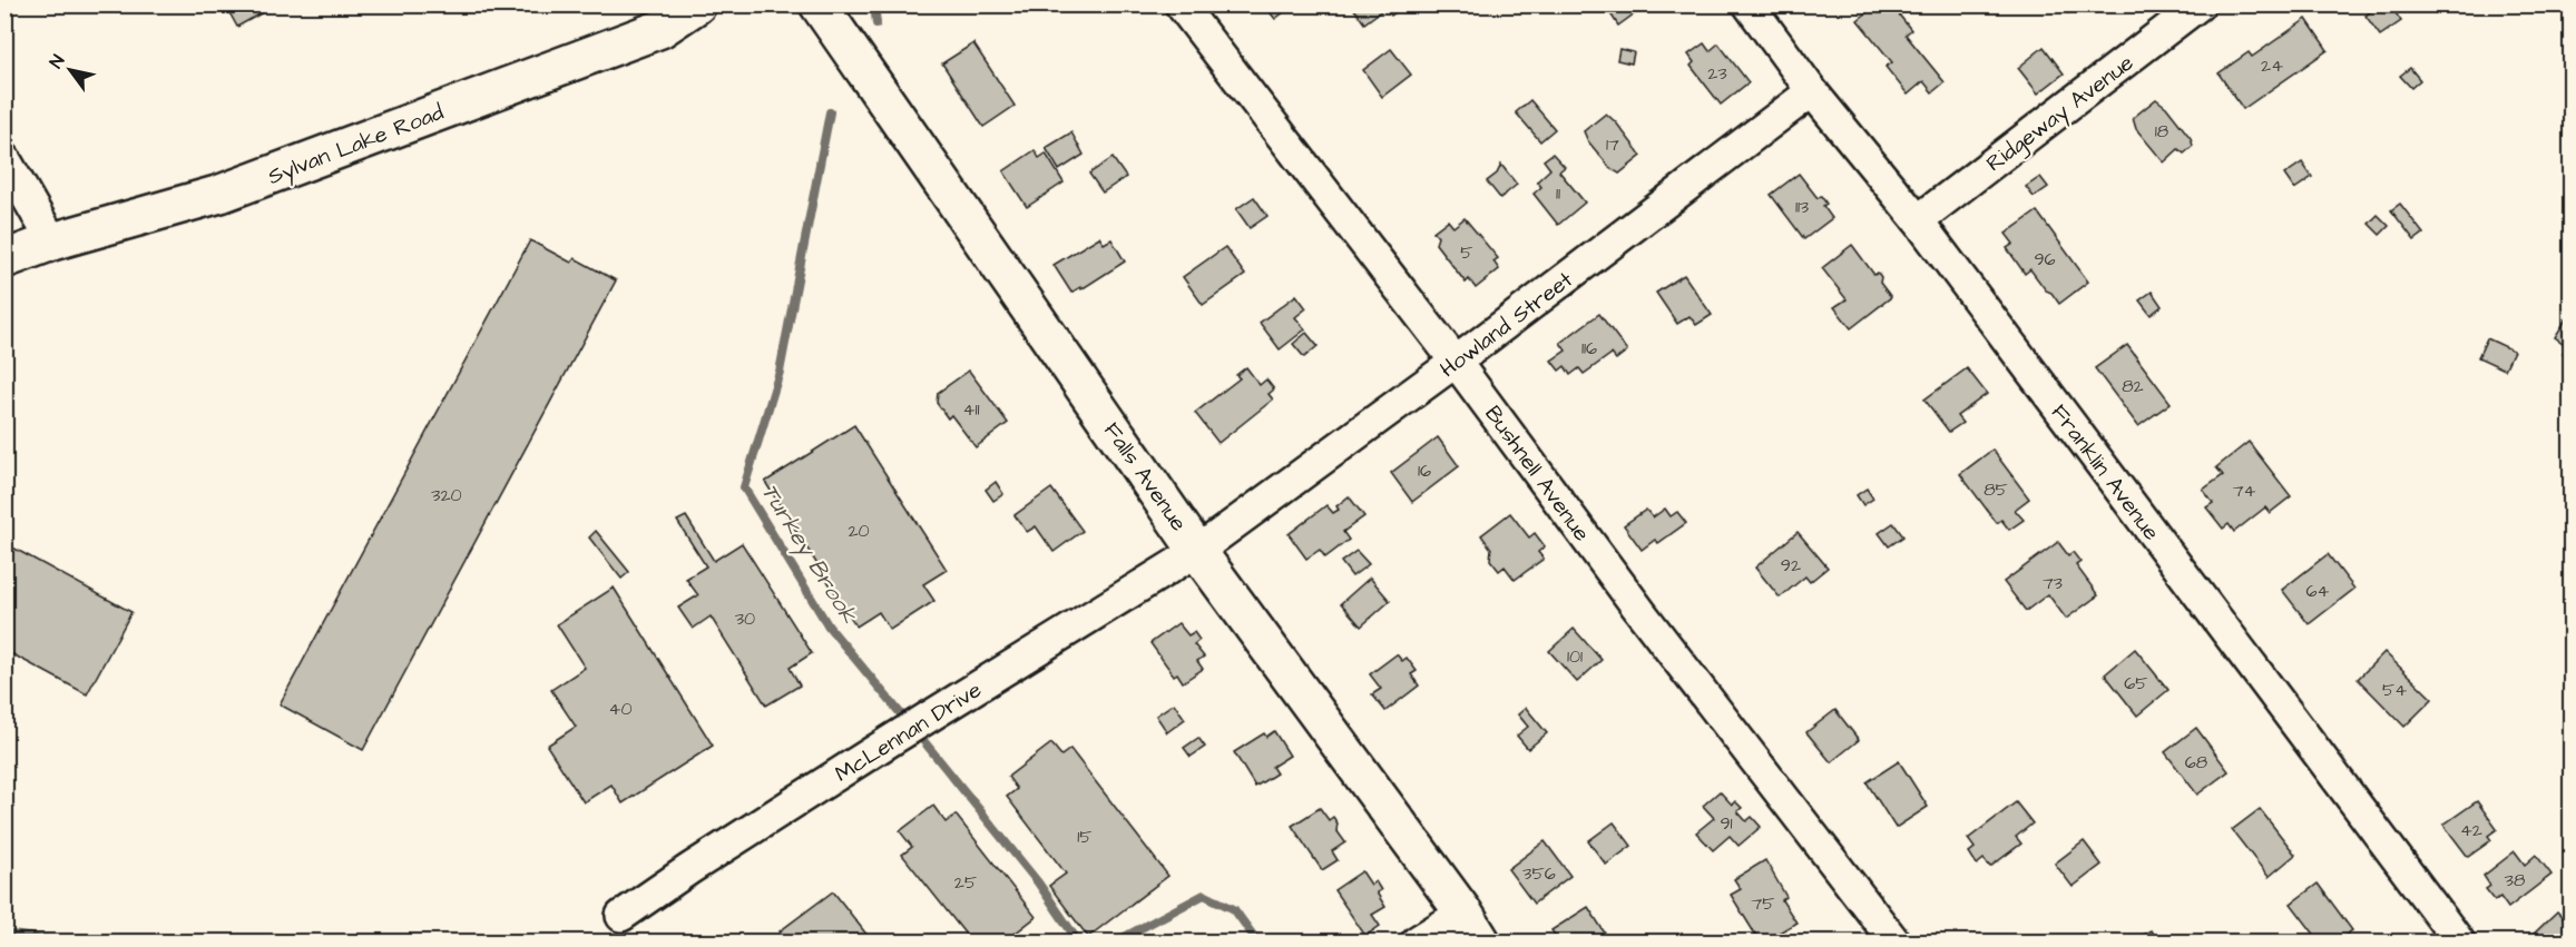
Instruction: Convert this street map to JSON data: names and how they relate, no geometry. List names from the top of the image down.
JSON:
{
  "streets": {
    "main road": ["Sylvan Lake Road", "Falls Avenue"],
    "street": [
      "Ridgeway Avenue",
      "Howland Street",
      "Franklin Avenue",
      "Bushnell Avenue",
      "McLennan Drive"
    ]
  },
  "crossings": [
    ["Ridgeway Avenue", "Franklin Avenue"],
    ["Howland Street", "Franklin Avenue"],
    ["Howland Street", "Bushnell Avenue"],
    ["Howland Street", "Falls Avenue"],
    ["Howland Street", "McLennan Drive"],
    ["Falls Avenue", "McLennan Drive"]
  ],
  "water": ["Turkey Brook"],
  "house_numbers": [
    "24",
    "23",
    "18",
    "17",
    "11",
    "113",
    "5",
    "96",
    "116",
    "82",
    "411",
    "16",
    "85",
    "74",
    "320",
    "20",
    "92",
    "73",
    "64",
    "30",
    "101",
    "65",
    "54",
    "40",
    "68",
    "91",
    "42",
    "15",
    "356",
    "38",
    "25",
    "75"
  ],
  "north": "top left"
}
